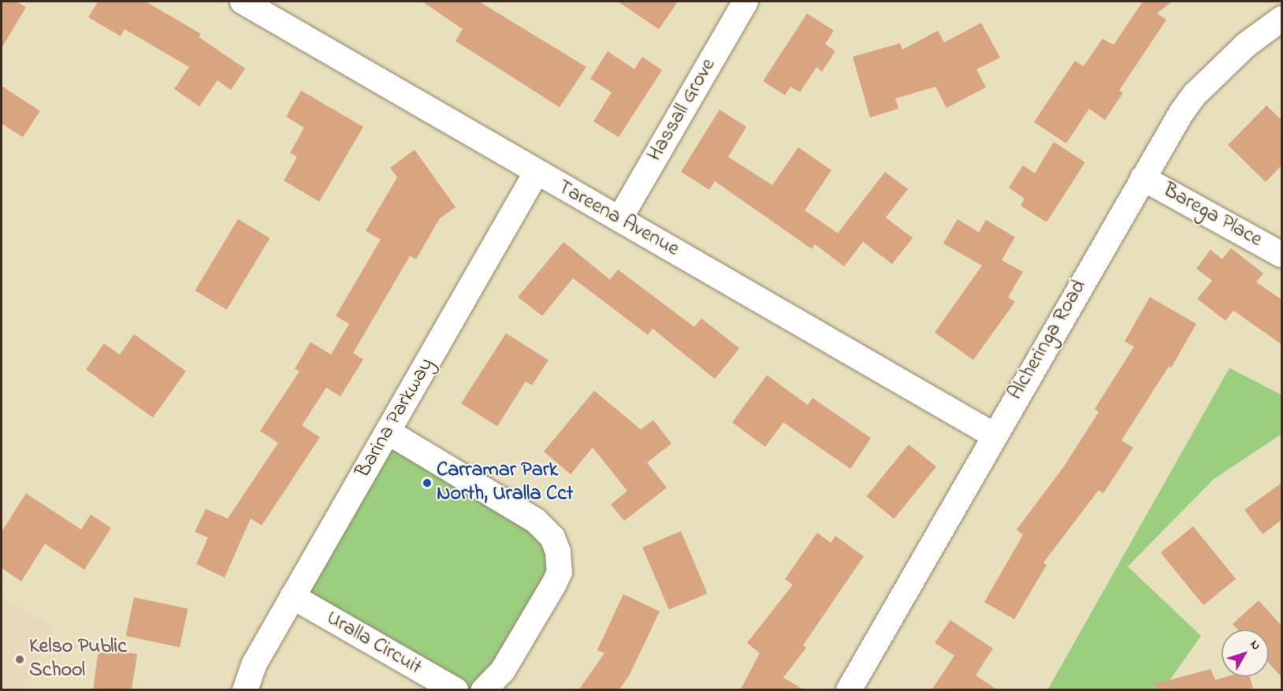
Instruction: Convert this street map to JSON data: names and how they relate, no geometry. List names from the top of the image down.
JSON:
{
  "streets": {
    "street": [
      "Hassall Grove",
      "Barega Place",
      "Tareena Avenue",
      "Alcheringa Road",
      "Barina Parkway",
      "Uralla Circuit"
    ]
  },
  "crossings": [
    ["Hassall Grove", "Tareena Avenue"],
    ["Barega Place", "Alcheringa Road"],
    ["Tareena Avenue", "Alcheringa Road"],
    ["Tareena Avenue", "Barina Parkway"],
    ["Barina Parkway", "Uralla Circuit"]
  ],
  "places": ["Carramar Park North, Uralla Cct", "Kelso Public School"],
  "north": "top right"
}
